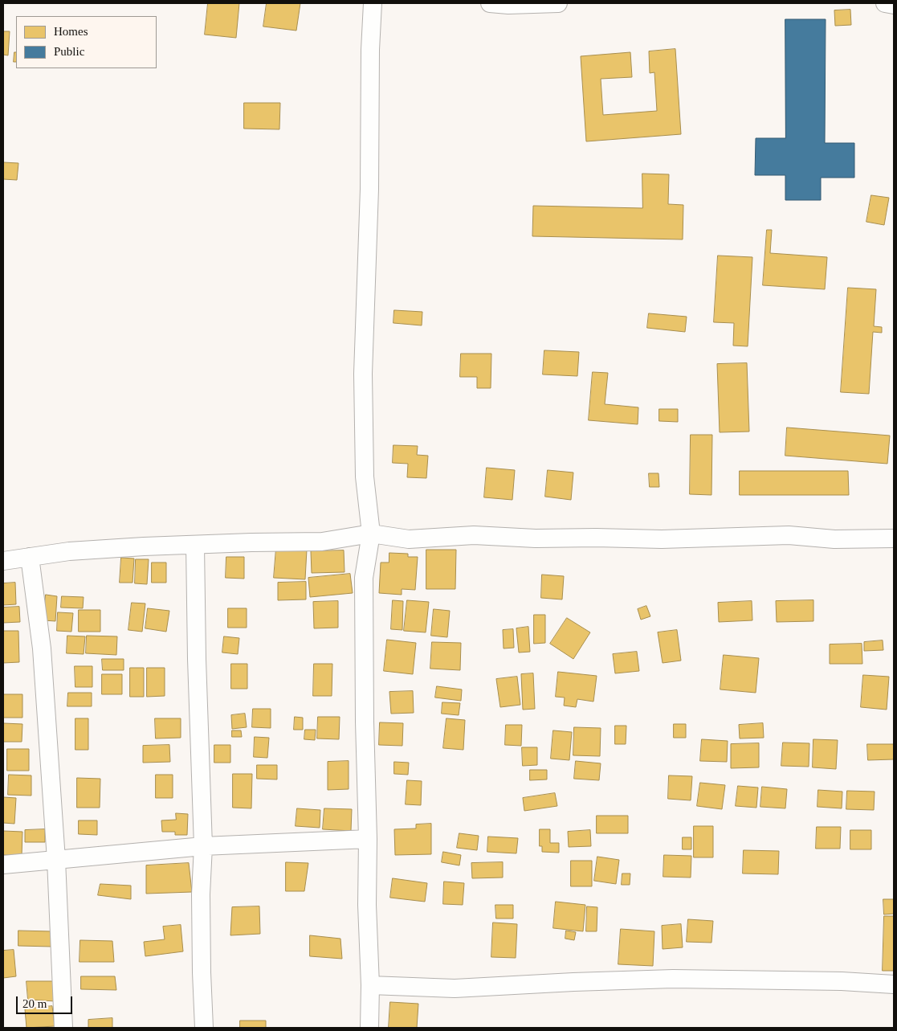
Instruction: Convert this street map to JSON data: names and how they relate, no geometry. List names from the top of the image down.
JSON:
{
  "legend": ["Homes", "Public"],
  "scale_bar": "20 m"
}
